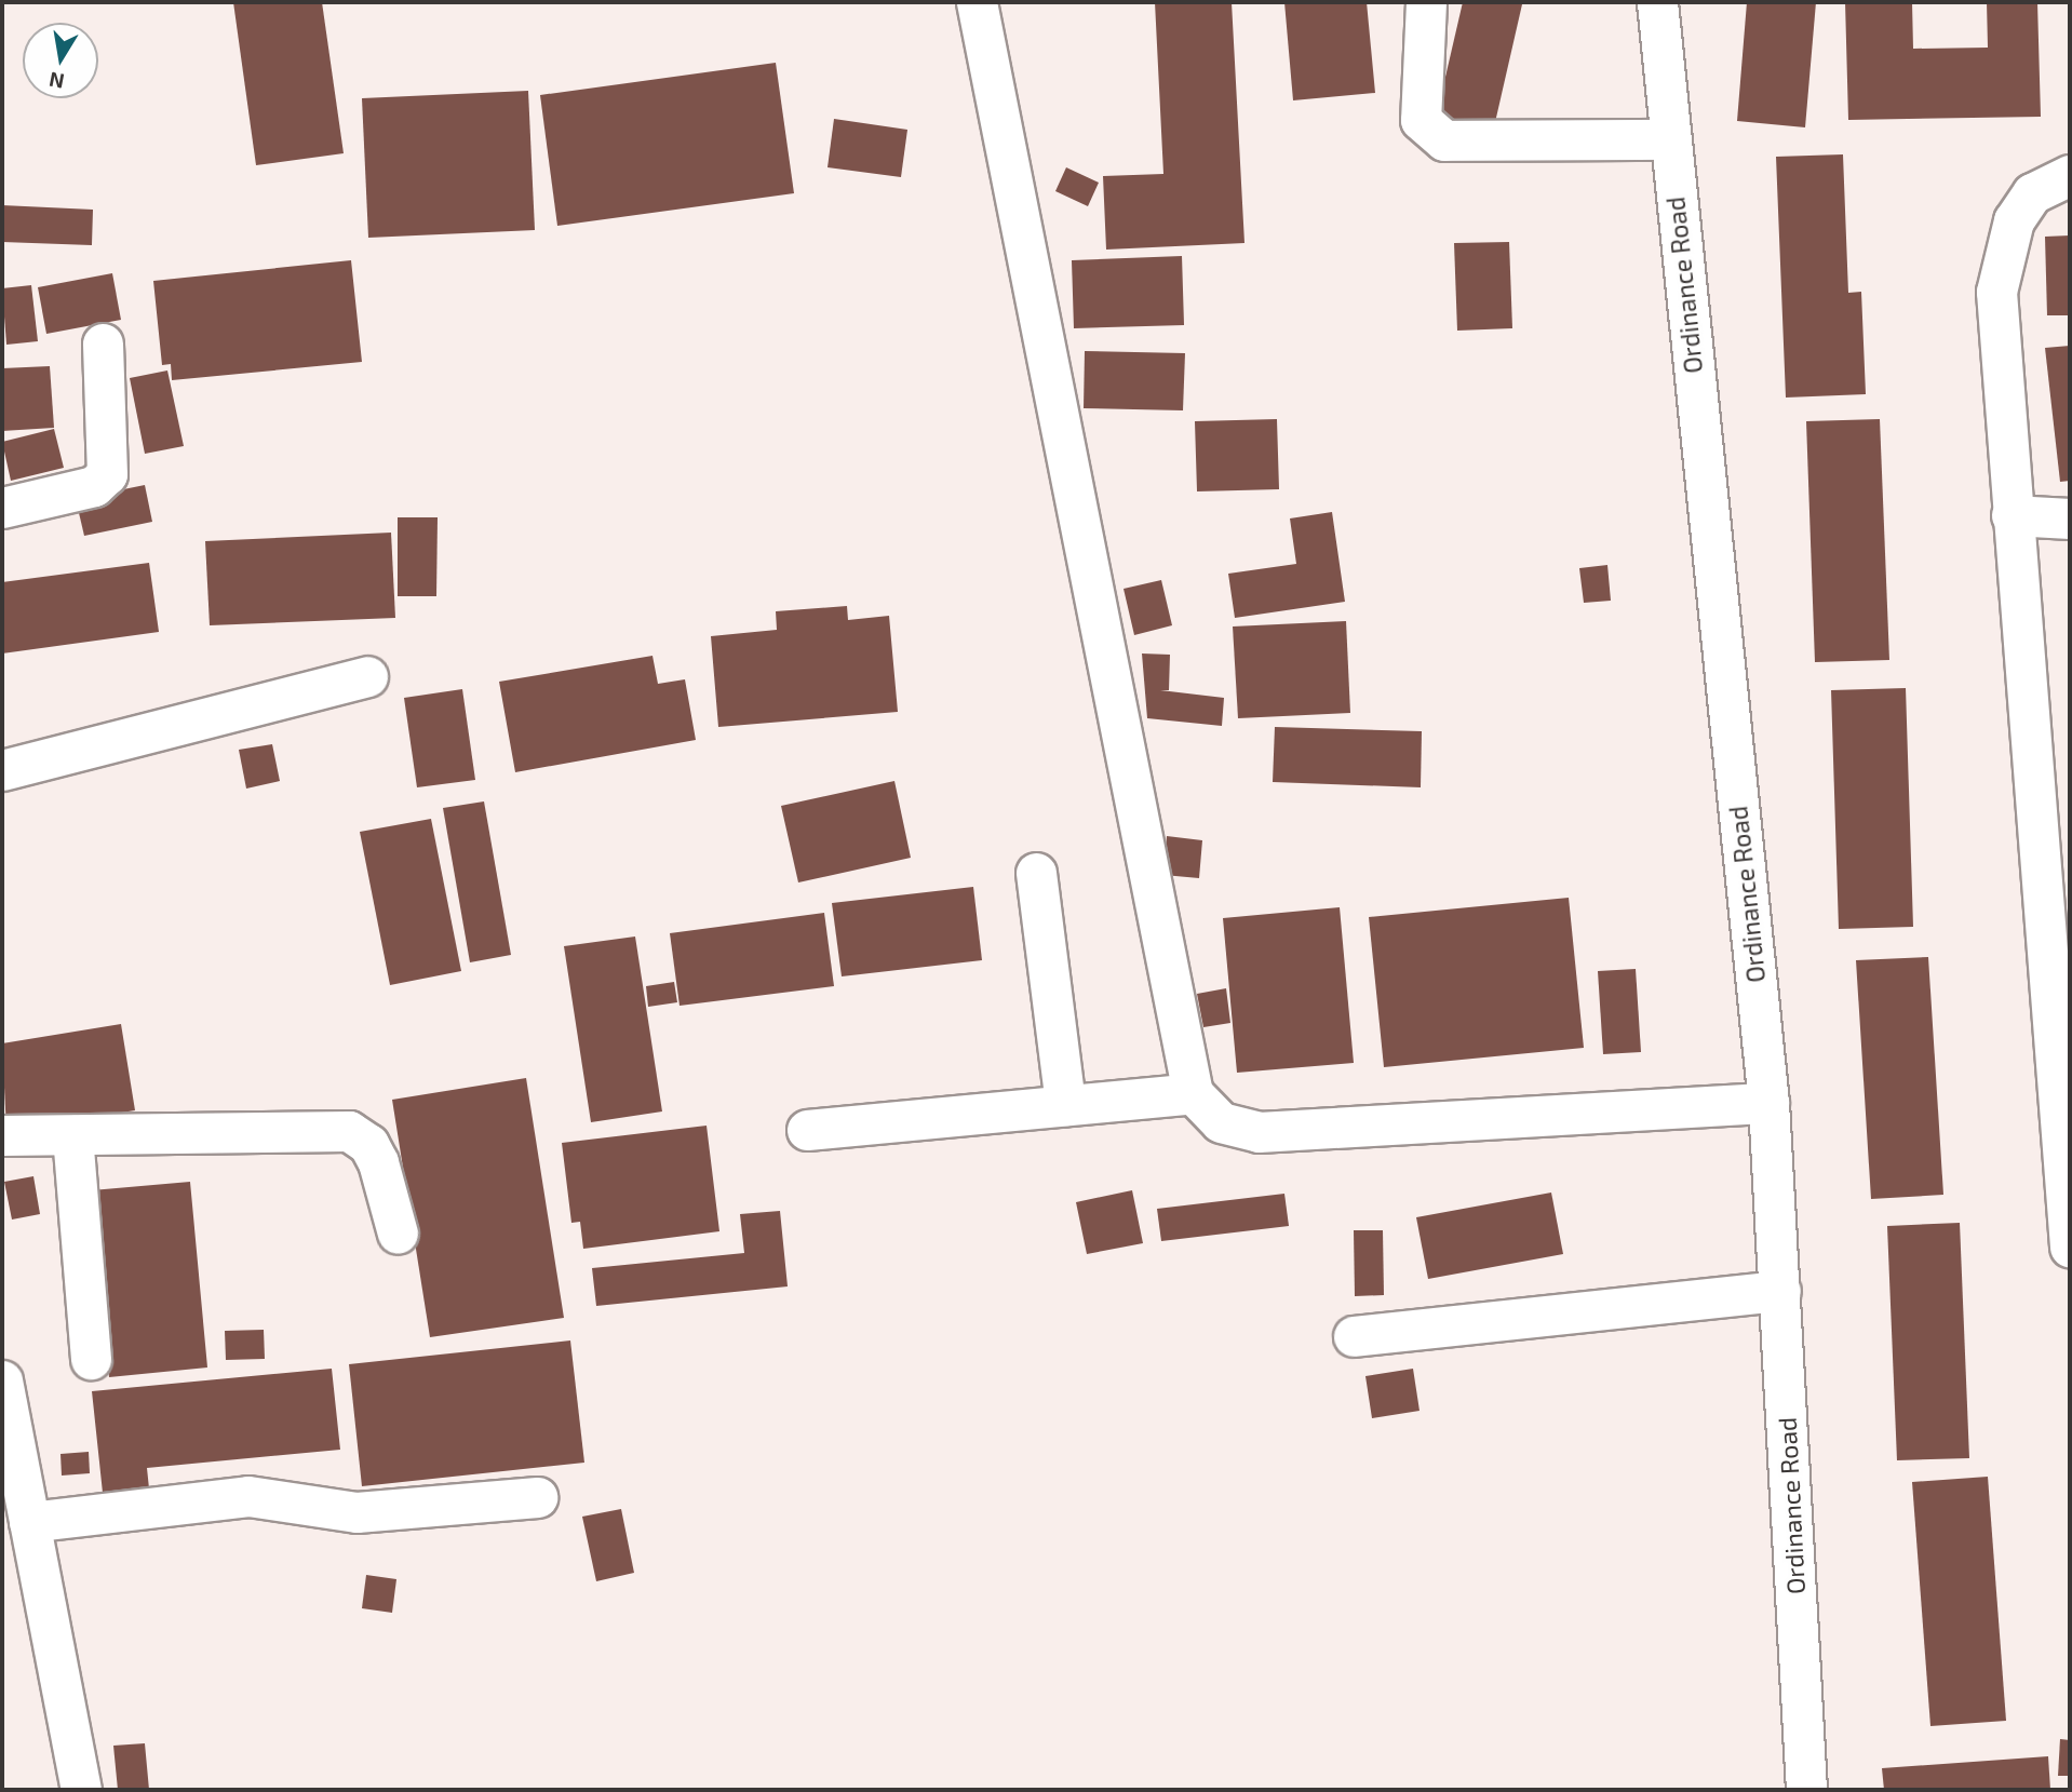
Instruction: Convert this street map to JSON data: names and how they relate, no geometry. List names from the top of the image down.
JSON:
{
  "streets": {
    "street": ["Ordinance Road"]
  },
  "north": "bottom"
}
